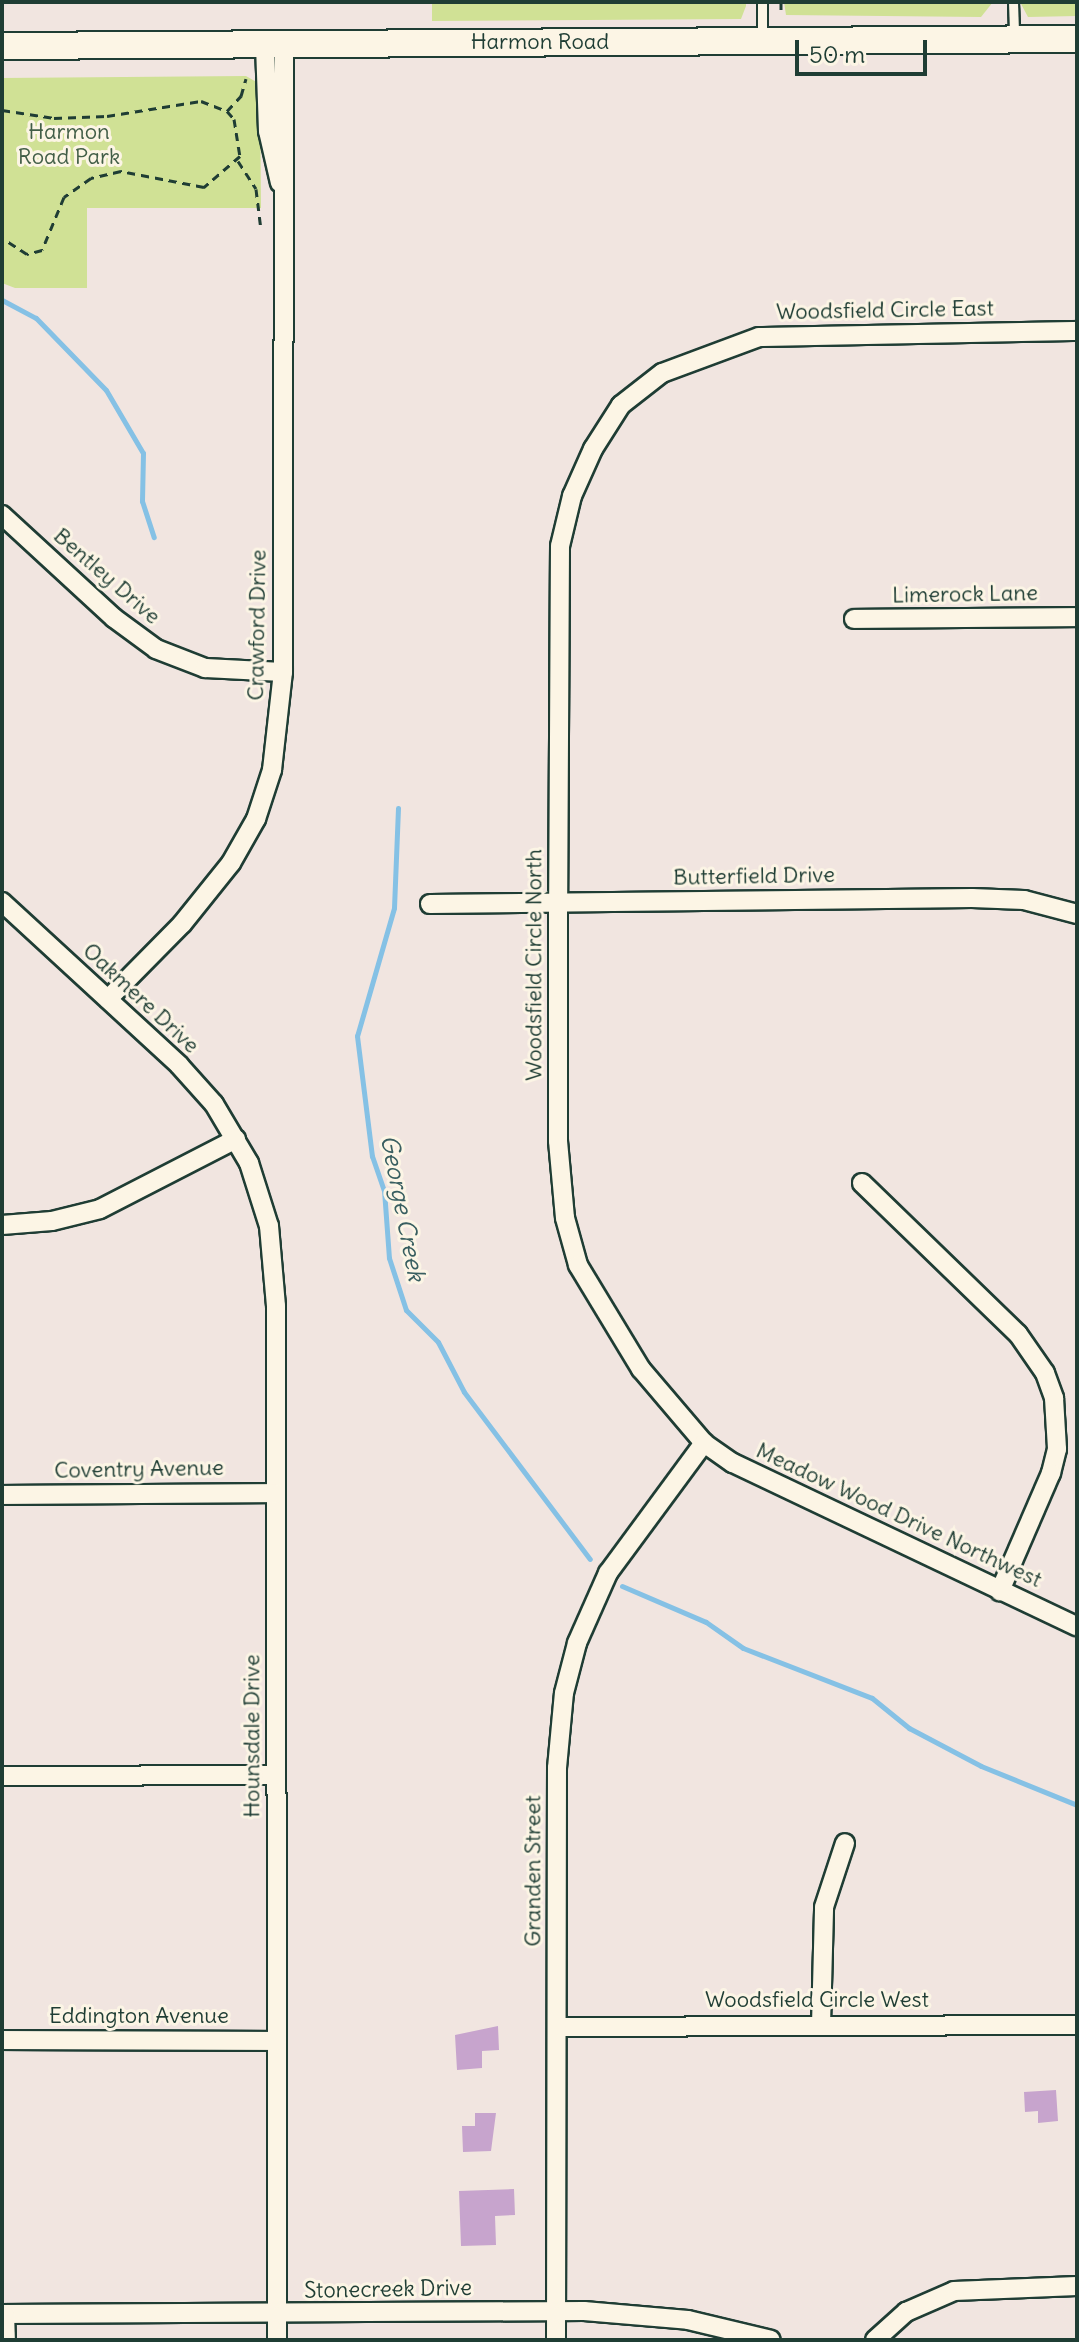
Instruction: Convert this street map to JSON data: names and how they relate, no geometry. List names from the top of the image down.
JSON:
{
  "streets": {
    "main road": ["Harmon Road"],
    "street": [
      "Woodsfield Circle East",
      "Bentley Drive",
      "Limerock Lane",
      "Crawford Drive",
      "Butterfield Drive",
      "Woodsfield Circle North",
      "Oakmere Drive",
      "Coventry Avenue",
      "Meadow Wood Drive Northwest",
      "Hounsdale Drive",
      "Granden Street",
      "Woodsfield Circle West",
      "Eddington Avenue",
      "Stonecreek Drive"
    ]
  },
  "crossings": [
    ["Harmon Road", "Crawford Drive"],
    ["Woodsfield Circle East", "Woodsfield Circle North"],
    ["Bentley Drive", "Crawford Drive"],
    ["Crawford Drive", "Oakmere Drive"],
    ["Butterfield Drive", "Woodsfield Circle North"],
    ["Woodsfield Circle North", "Meadow Wood Drive Northwest"],
    ["Woodsfield Circle North", "Granden Street"],
    ["Oakmere Drive", "Hounsdale Drive"],
    ["Coventry Avenue", "Hounsdale Drive"],
    ["Meadow Wood Drive Northwest", "Granden Street"],
    ["Hounsdale Drive", "Eddington Avenue"],
    ["Hounsdale Drive", "Stonecreek Drive"],
    ["Granden Street", "Woodsfield Circle West"],
    ["Granden Street", "Stonecreek Drive"]
  ],
  "water": ["George Creek"],
  "parks": ["Harmon Road Park"],
  "scale_bar": "50 m"
}
